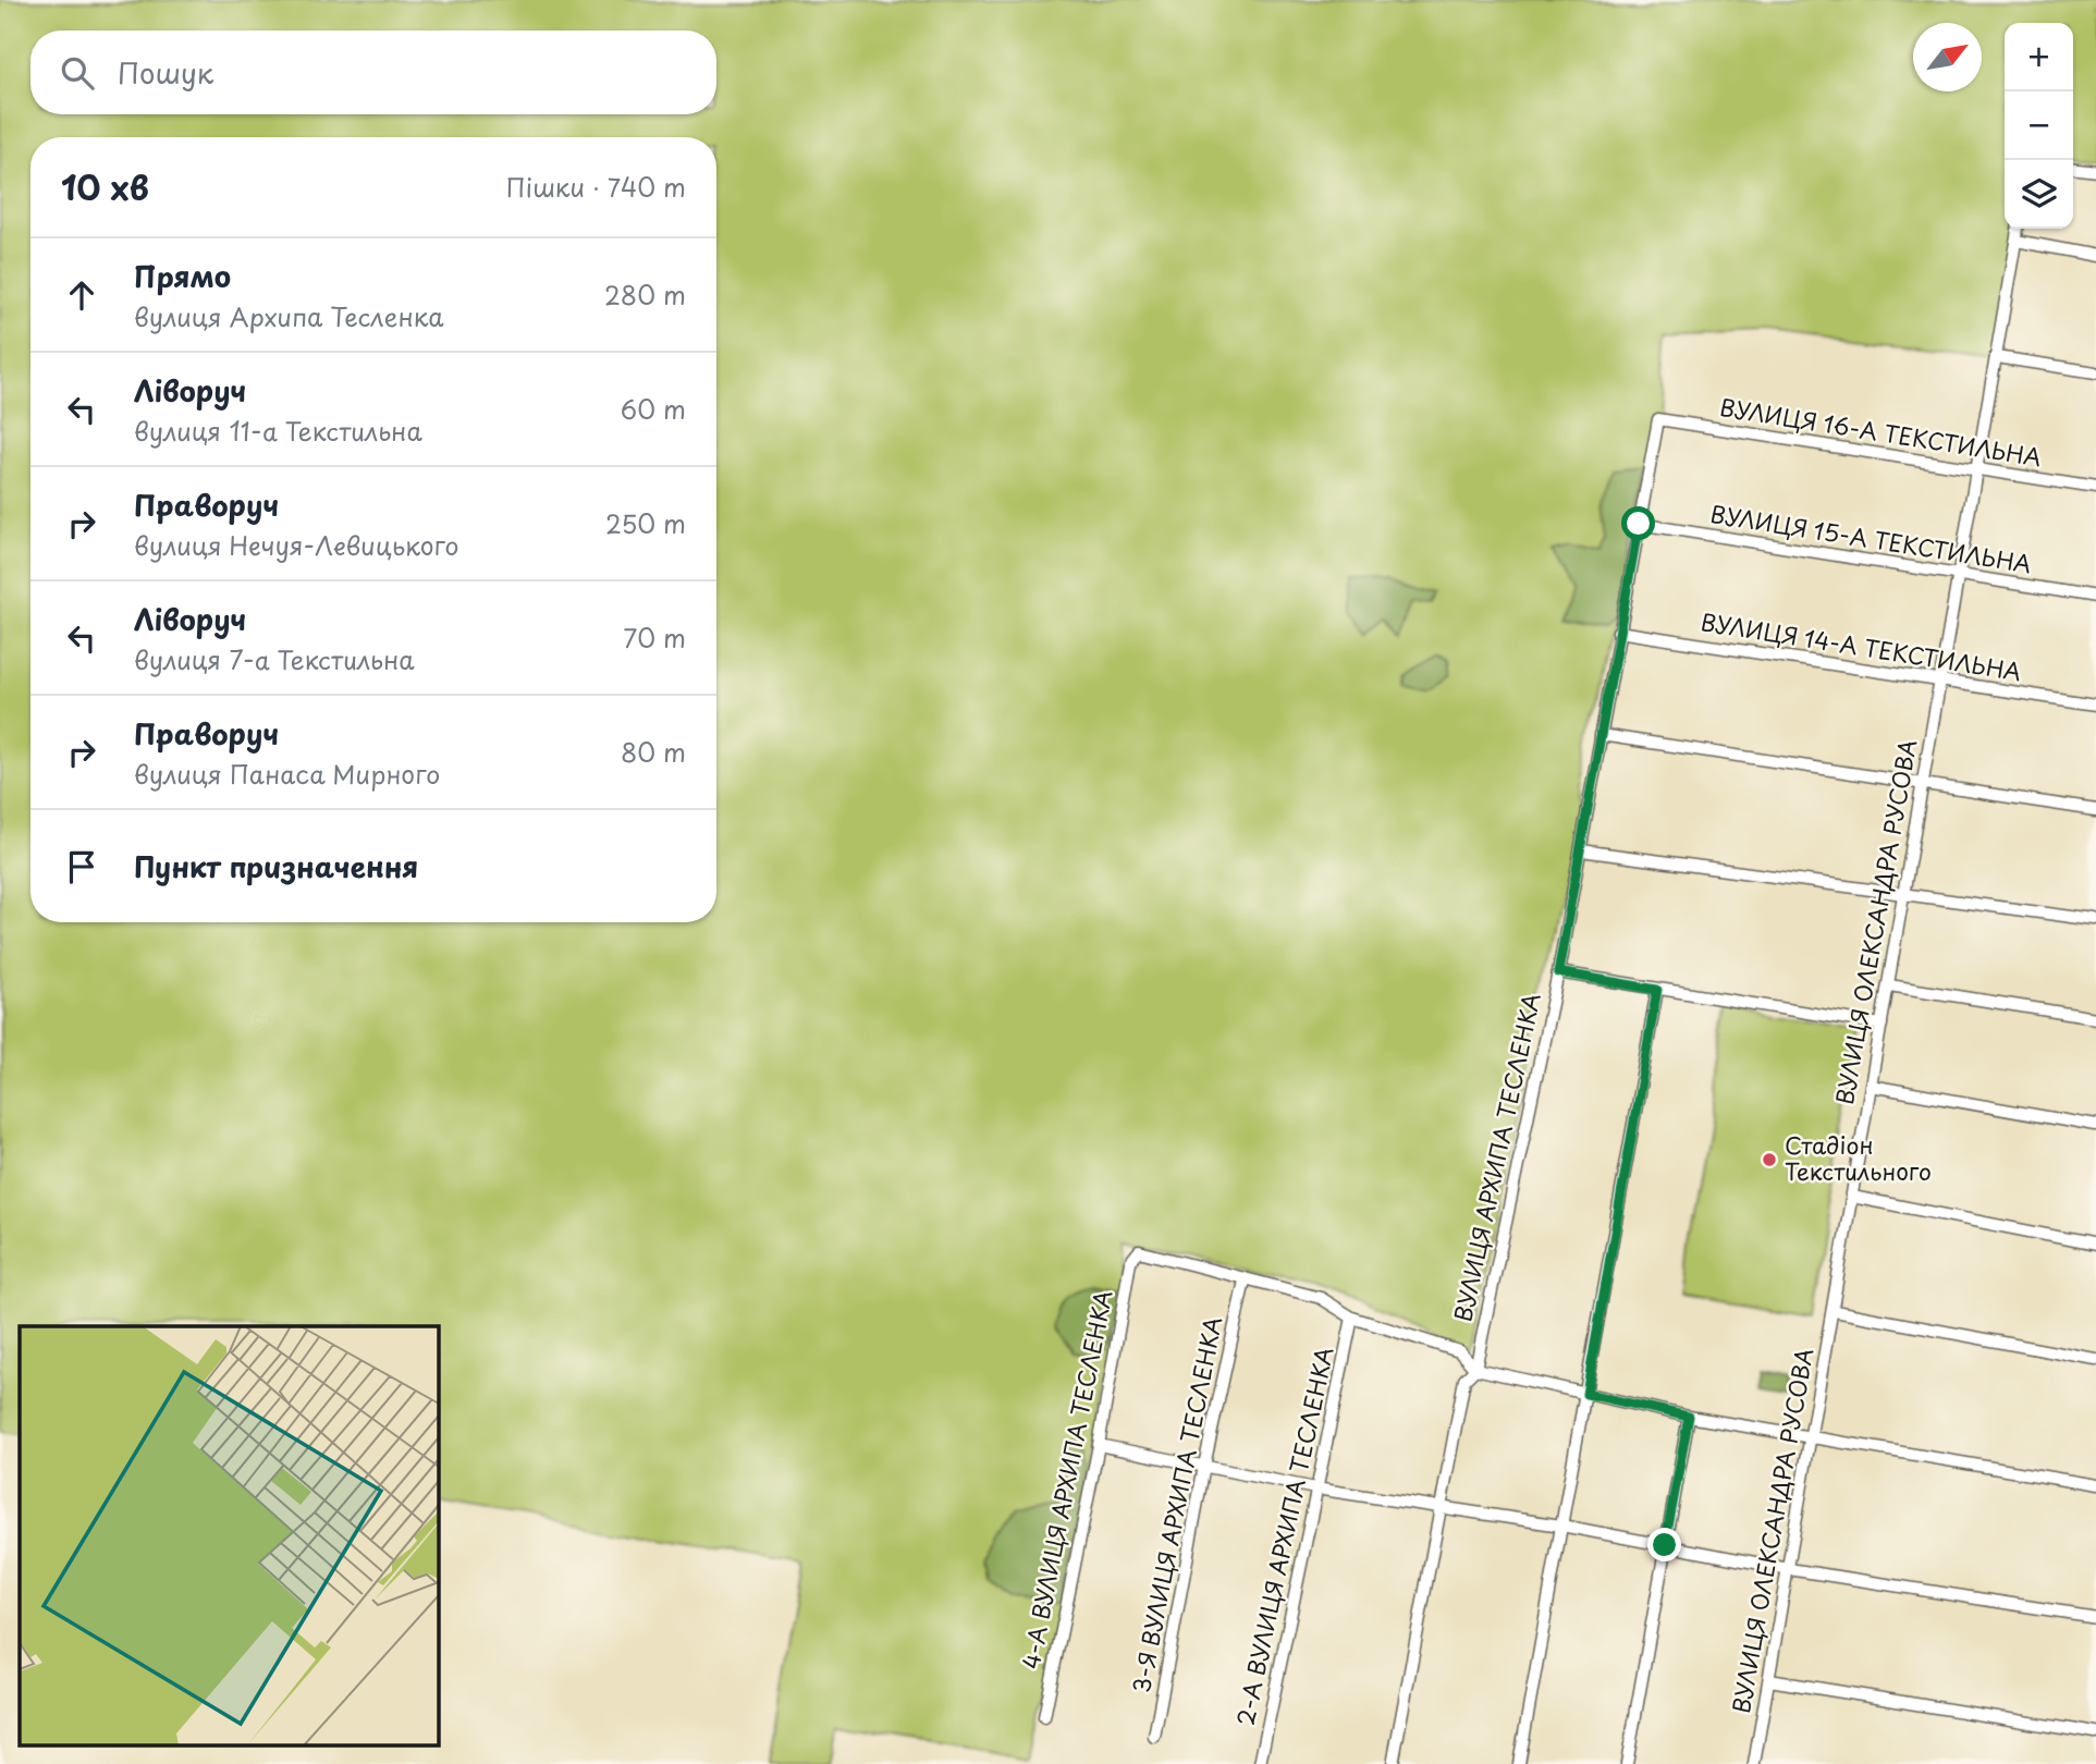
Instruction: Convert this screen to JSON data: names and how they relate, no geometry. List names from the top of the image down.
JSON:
{
  "streets": {
    "street": [
      "ВУЛИЦЯ 16-А ТЕКСТИЛЬНА",
      "ВУЛИЦЯ 15-А ТЕКСТИЛЬНА",
      "ВУЛИЦЯ 14-А ТЕКСТИЛЬНА",
      "ВУЛИЦЯ ОЛЕКСАНДРА РУСОВА",
      "ВУЛИЦЯ АРХИПА ТЕСЛЕНКА",
      "4-А ВУЛИЦЯ АРХИПА ТЕСЛЕНКА",
      "3-Я ВУЛИЦЯ АРХИПА ТЕСЛЕНКА",
      "2-А ВУЛИЦЯ АРХИПА ТЕСЛЕНКА"
    ]
  },
  "crossings": [
    ["ВУЛИЦЯ 16-А ТЕКСТИЛЬНА", "ВУЛИЦЯ ОЛЕКСАНДРА РУСОВА"],
    ["ВУЛИЦЯ 16-А ТЕКСТИЛЬНА", "ВУЛИЦЯ АРХИПА ТЕСЛЕНКА"],
    ["ВУЛИЦЯ 15-А ТЕКСТИЛЬНА", "ВУЛИЦЯ ОЛЕКСАНДРА РУСОВА"],
    ["ВУЛИЦЯ 15-А ТЕКСТИЛЬНА", "ВУЛИЦЯ АРХИПА ТЕСЛЕНКА"],
    ["ВУЛИЦЯ 14-А ТЕКСТИЛЬНА", "ВУЛИЦЯ ОЛЕКСАНДРА РУСОВА"],
    ["ВУЛИЦЯ 14-А ТЕКСТИЛЬНА", "ВУЛИЦЯ АРХИПА ТЕСЛЕНКА"],
    ["4-А ВУЛИЦЯ АРХИПА ТЕСЛЕНКА", "3-Я ВУЛИЦЯ АРХИПА ТЕСЛЕНКА"]
  ],
  "places": ["Стадіон Текстильного"],
  "north": "top right",
  "page": {
    "map_buttons": ["+", "−"],
    "search": "Пошук",
    "heading": ["10 хв", "Пішки · 740 m"],
    "list": [
      ["Прямо", "вулиця Архипа Тесленка", "280 m"],
      ["Ліворуч", "вулиця 11-а Текстильна", "60 m"],
      ["Праворуч", "вулиця Нечуя-Левицького", "250 m"],
      ["Ліворуч", "вулиця 7-а Текстильна", "70 m"],
      ["Праворуч", "вулиця Панаса Мирного", "80 m"],
      "Пункт призначення"
    ]
  }
}
